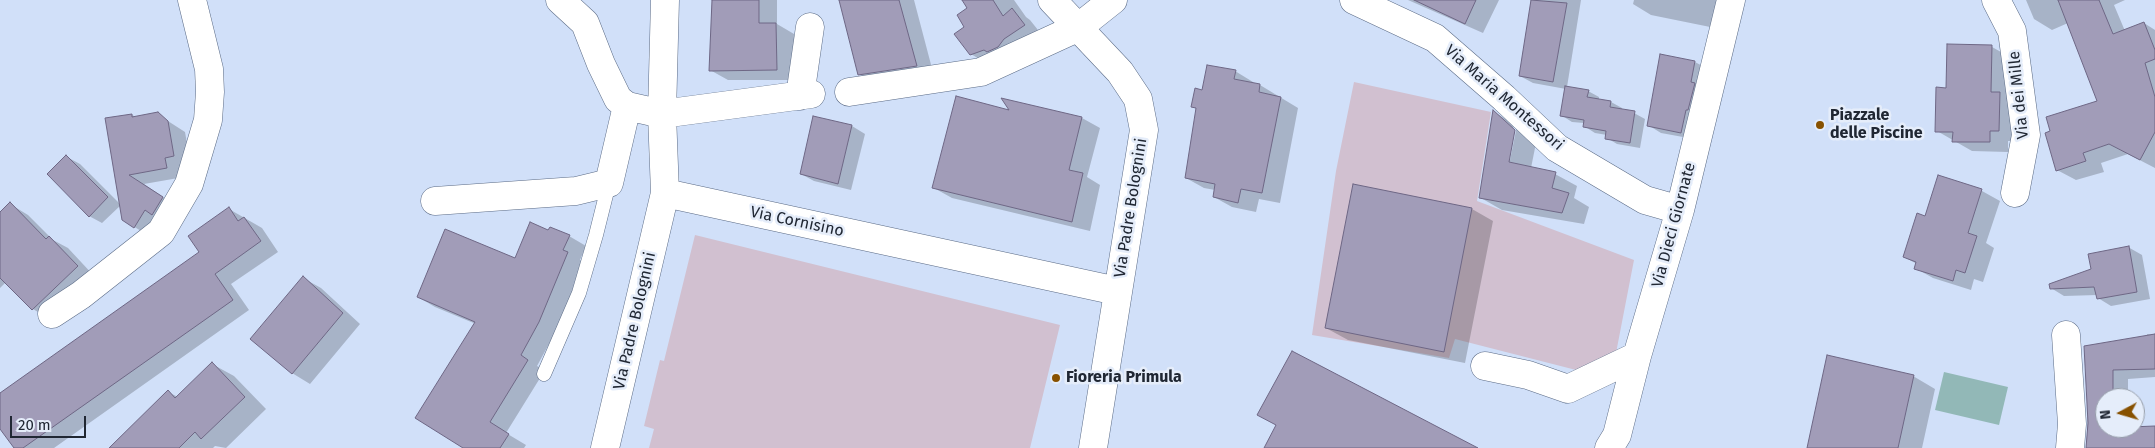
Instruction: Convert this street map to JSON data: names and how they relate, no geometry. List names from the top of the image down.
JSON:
{
  "streets": {
    "street": [
      "Via dei Mille",
      "Via Maria Montessori",
      "Via Padre Bolognini",
      "Via Cornisino",
      "Via Dieci Giornate"
    ]
  },
  "crossings": [
    ["Via Maria Montessori", "Via Dieci Giornate"],
    ["Via Padre Bolognini", "Via Cornisino"]
  ],
  "places": ["Piazzale delle Piscine", "Fioreria Primula"],
  "scale_bar": "20 m",
  "north": "left"
}
